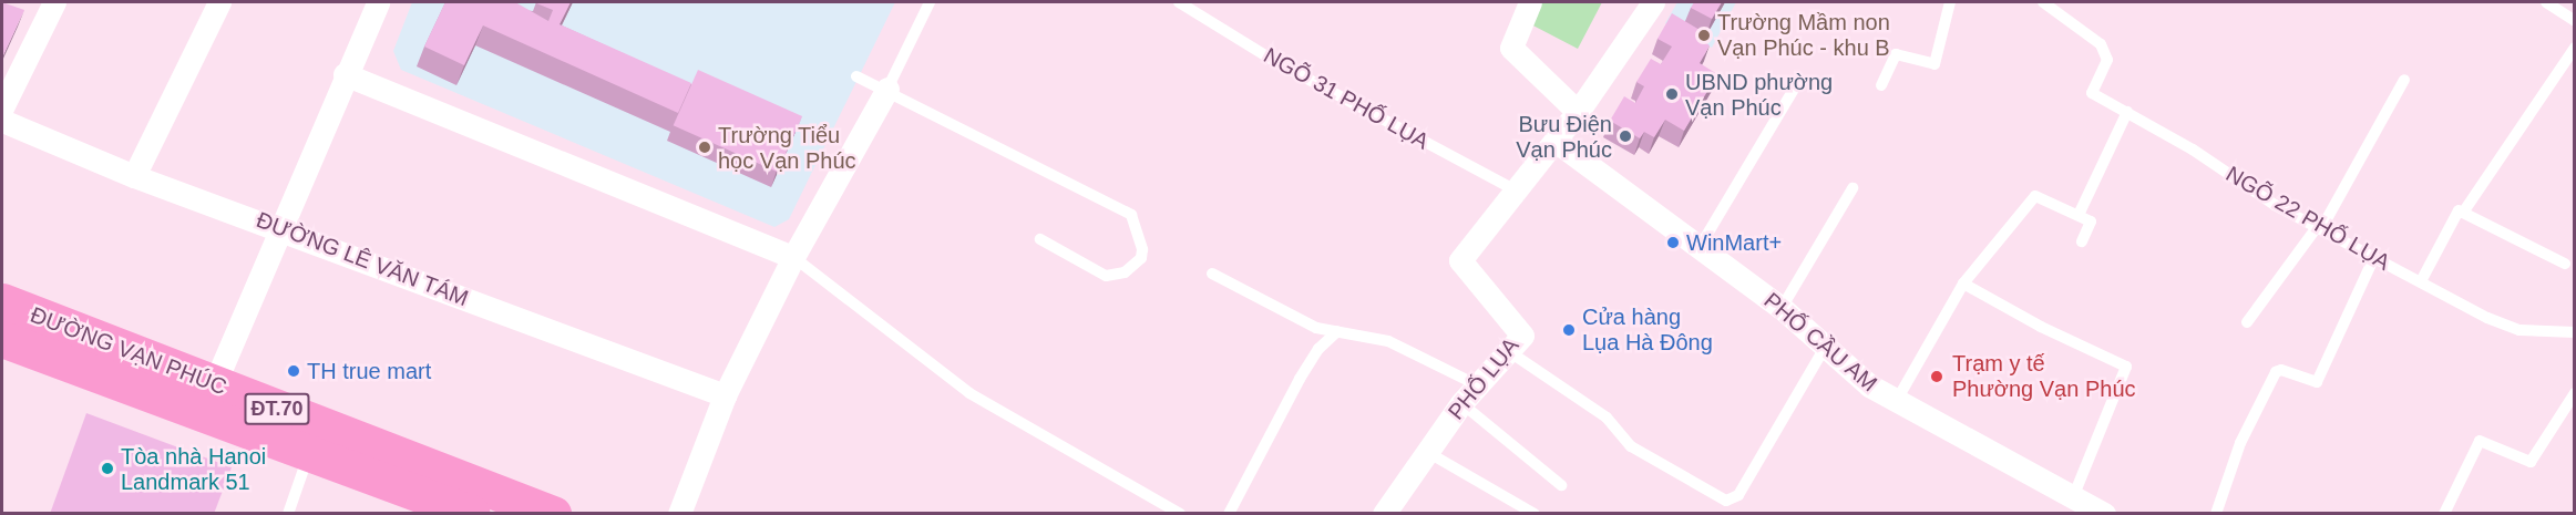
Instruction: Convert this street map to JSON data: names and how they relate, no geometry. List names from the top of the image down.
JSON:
{
  "streets": {
    "main road": ["ĐƯỜNG VẠN PHÚC", "ĐT.70"],
    "street": ["ĐƯỜNG LÊ VĂN TÁM", "PHỐ CẦU AM", "PHỐ LỤA"],
    "lane": ["NGÕ 31 PHỐ LỤA", "NGÕ 22 PHỐ LỤA"]
  },
  "crossings": [
    ["NGÕ 31 PHỐ LỤA", "PHỐ LỤA"],
    ["PHỐ CẦU AM", "PHỐ LỤA"]
  ],
  "places": [
    "Trường Mầm non Vạn Phúc - khu B",
    "UBND phường Vạn Phúc",
    "Bưu Điện Vạn Phúc",
    "Trường Tiểu học Vạn Phúc",
    "WinMart+",
    "Cửa hàng Lụa Hà Đông",
    "TH true mart",
    "Trạm y tế Phường Vạn Phúc",
    "Tòa nhà Hanoi Landmark 51"
  ]
}
